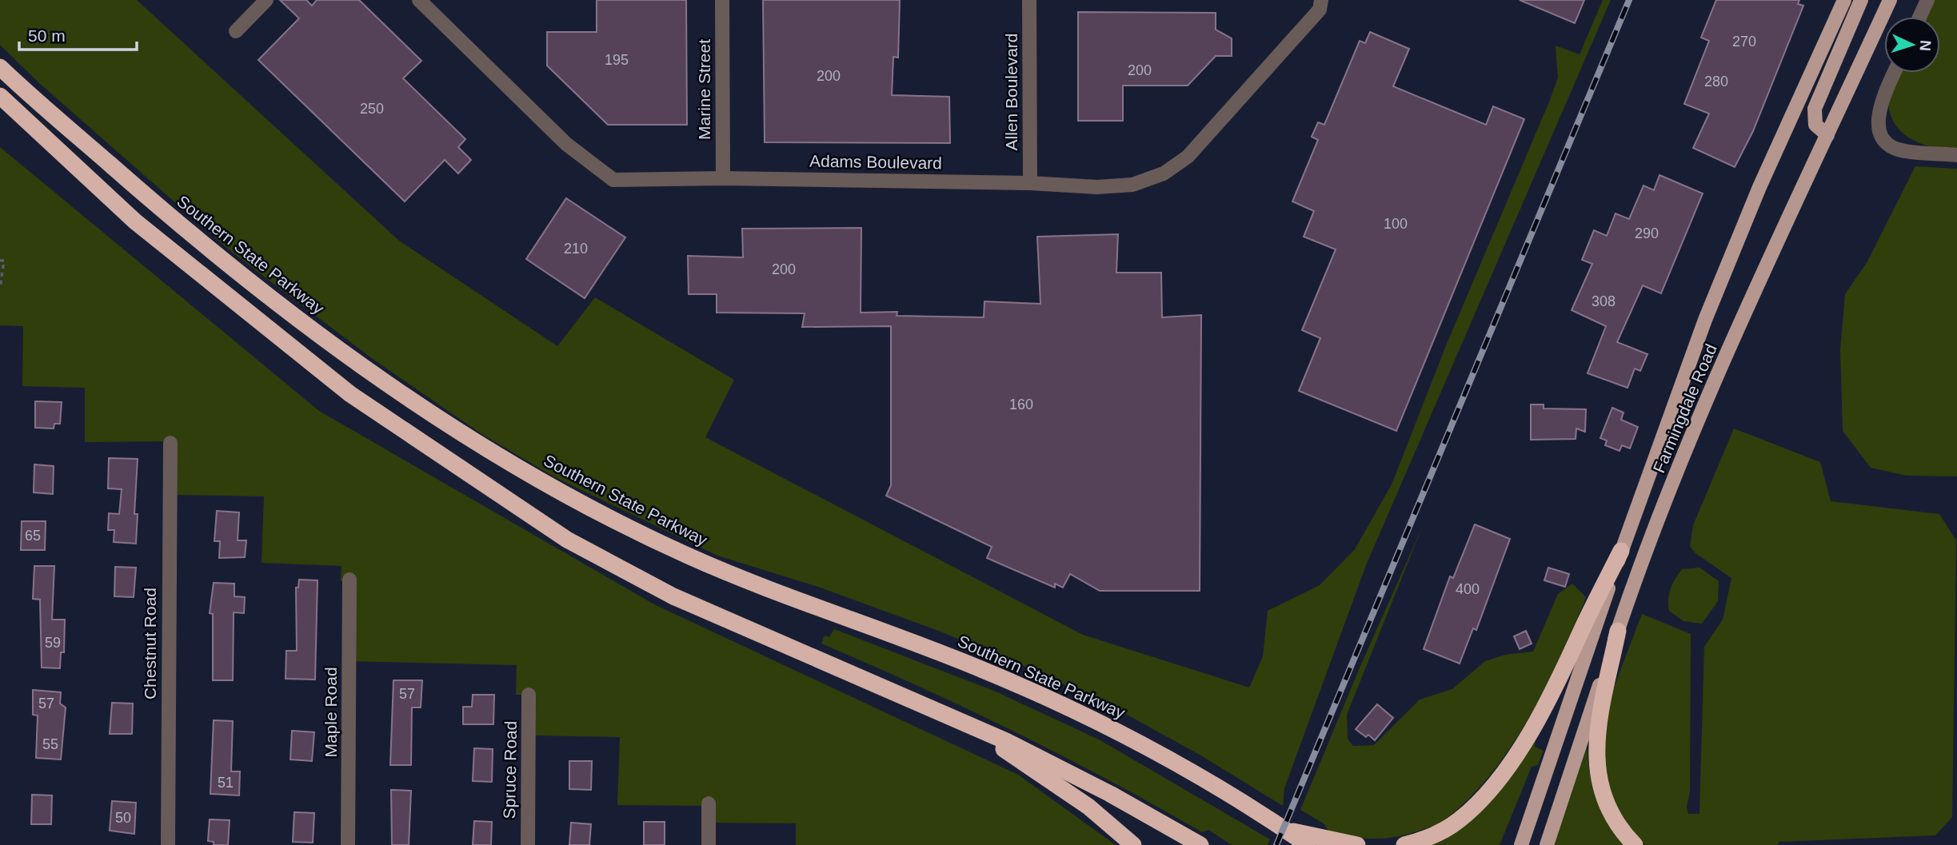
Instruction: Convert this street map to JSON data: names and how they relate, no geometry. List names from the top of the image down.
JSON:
{
  "streets": {
    "highway": ["Southern State Parkway"],
    "main road": ["Farmingdale Road"],
    "street": [
      "Marine Street",
      "Allen Boulevard",
      "Adams Boulevard",
      "Chestnut Road",
      "Maple Road",
      "Spruce Road"
    ]
  },
  "crossings": [
    ["Marine Street", "Adams Boulevard"],
    ["Allen Boulevard", "Adams Boulevard"]
  ],
  "house_numbers": [
    "270",
    "195",
    "200",
    "200",
    "280",
    "250",
    "100",
    "290",
    "210",
    "200",
    "308",
    "160",
    "65",
    "400",
    "59",
    "57",
    "57",
    "55",
    "51",
    "50"
  ],
  "scale_bar": "50 m",
  "north": "right"
}
